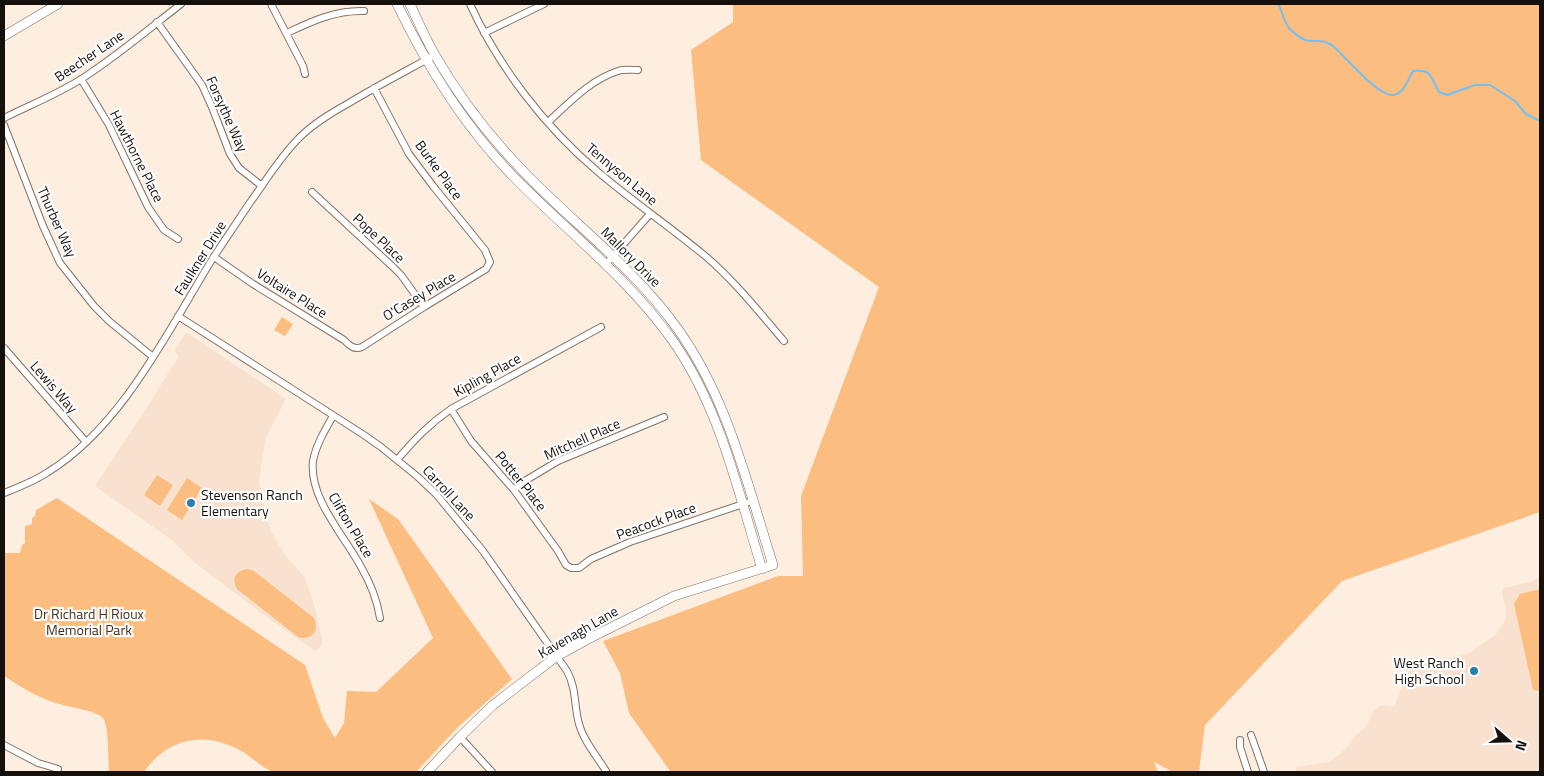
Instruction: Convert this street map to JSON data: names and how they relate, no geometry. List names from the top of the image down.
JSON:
{
  "streets": {
    "main road": ["Mallory Drive", "Kavenagh Lane"],
    "street": [
      "Beecher Lane",
      "Forsythe Way",
      "Hawthorne Place",
      "Burke Place",
      "Tennyson Lane",
      "Thurber Way",
      "Pope Place",
      "Faulkner Drive",
      "Voltaire Place",
      "O'Casey Place",
      "Kipling Place",
      "Lewis Way",
      "Mitchell Place",
      "Potter Place",
      "Carroll Lane",
      "Peacock Place",
      "Clifton Place"
    ]
  },
  "crossings": [
    ["Beecher Lane", "Forsythe Way"],
    ["Beecher Lane", "Hawthorne Place"],
    ["Forsythe Way", "Faulkner Drive"],
    ["Burke Place", "Faulkner Drive"],
    ["Burke Place", "O'Casey Place"],
    ["Thurber Way", "Faulkner Drive"],
    ["Pope Place", "O'Casey Place"],
    ["Mallory Drive", "Faulkner Drive"],
    ["Mallory Drive", "Peacock Place"],
    ["Mallory Drive", "Kavenagh Lane"],
    ["Faulkner Drive", "Voltaire Place"],
    ["Faulkner Drive", "Lewis Way"],
    ["Faulkner Drive", "Carroll Lane"],
    ["Voltaire Place", "O'Casey Place"],
    ["Kipling Place", "Potter Place"],
    ["Kipling Place", "Carroll Lane"],
    ["Mitchell Place", "Potter Place"],
    ["Potter Place", "Peacock Place"],
    ["Carroll Lane", "Clifton Place"],
    ["Carroll Lane", "Kavenagh Lane"]
  ],
  "parks": ["Dr Richard H Rioux Memorial Park"],
  "places": ["Stevenson Ranch Elementary", "West Ranch High School"],
  "north": "right"
}
